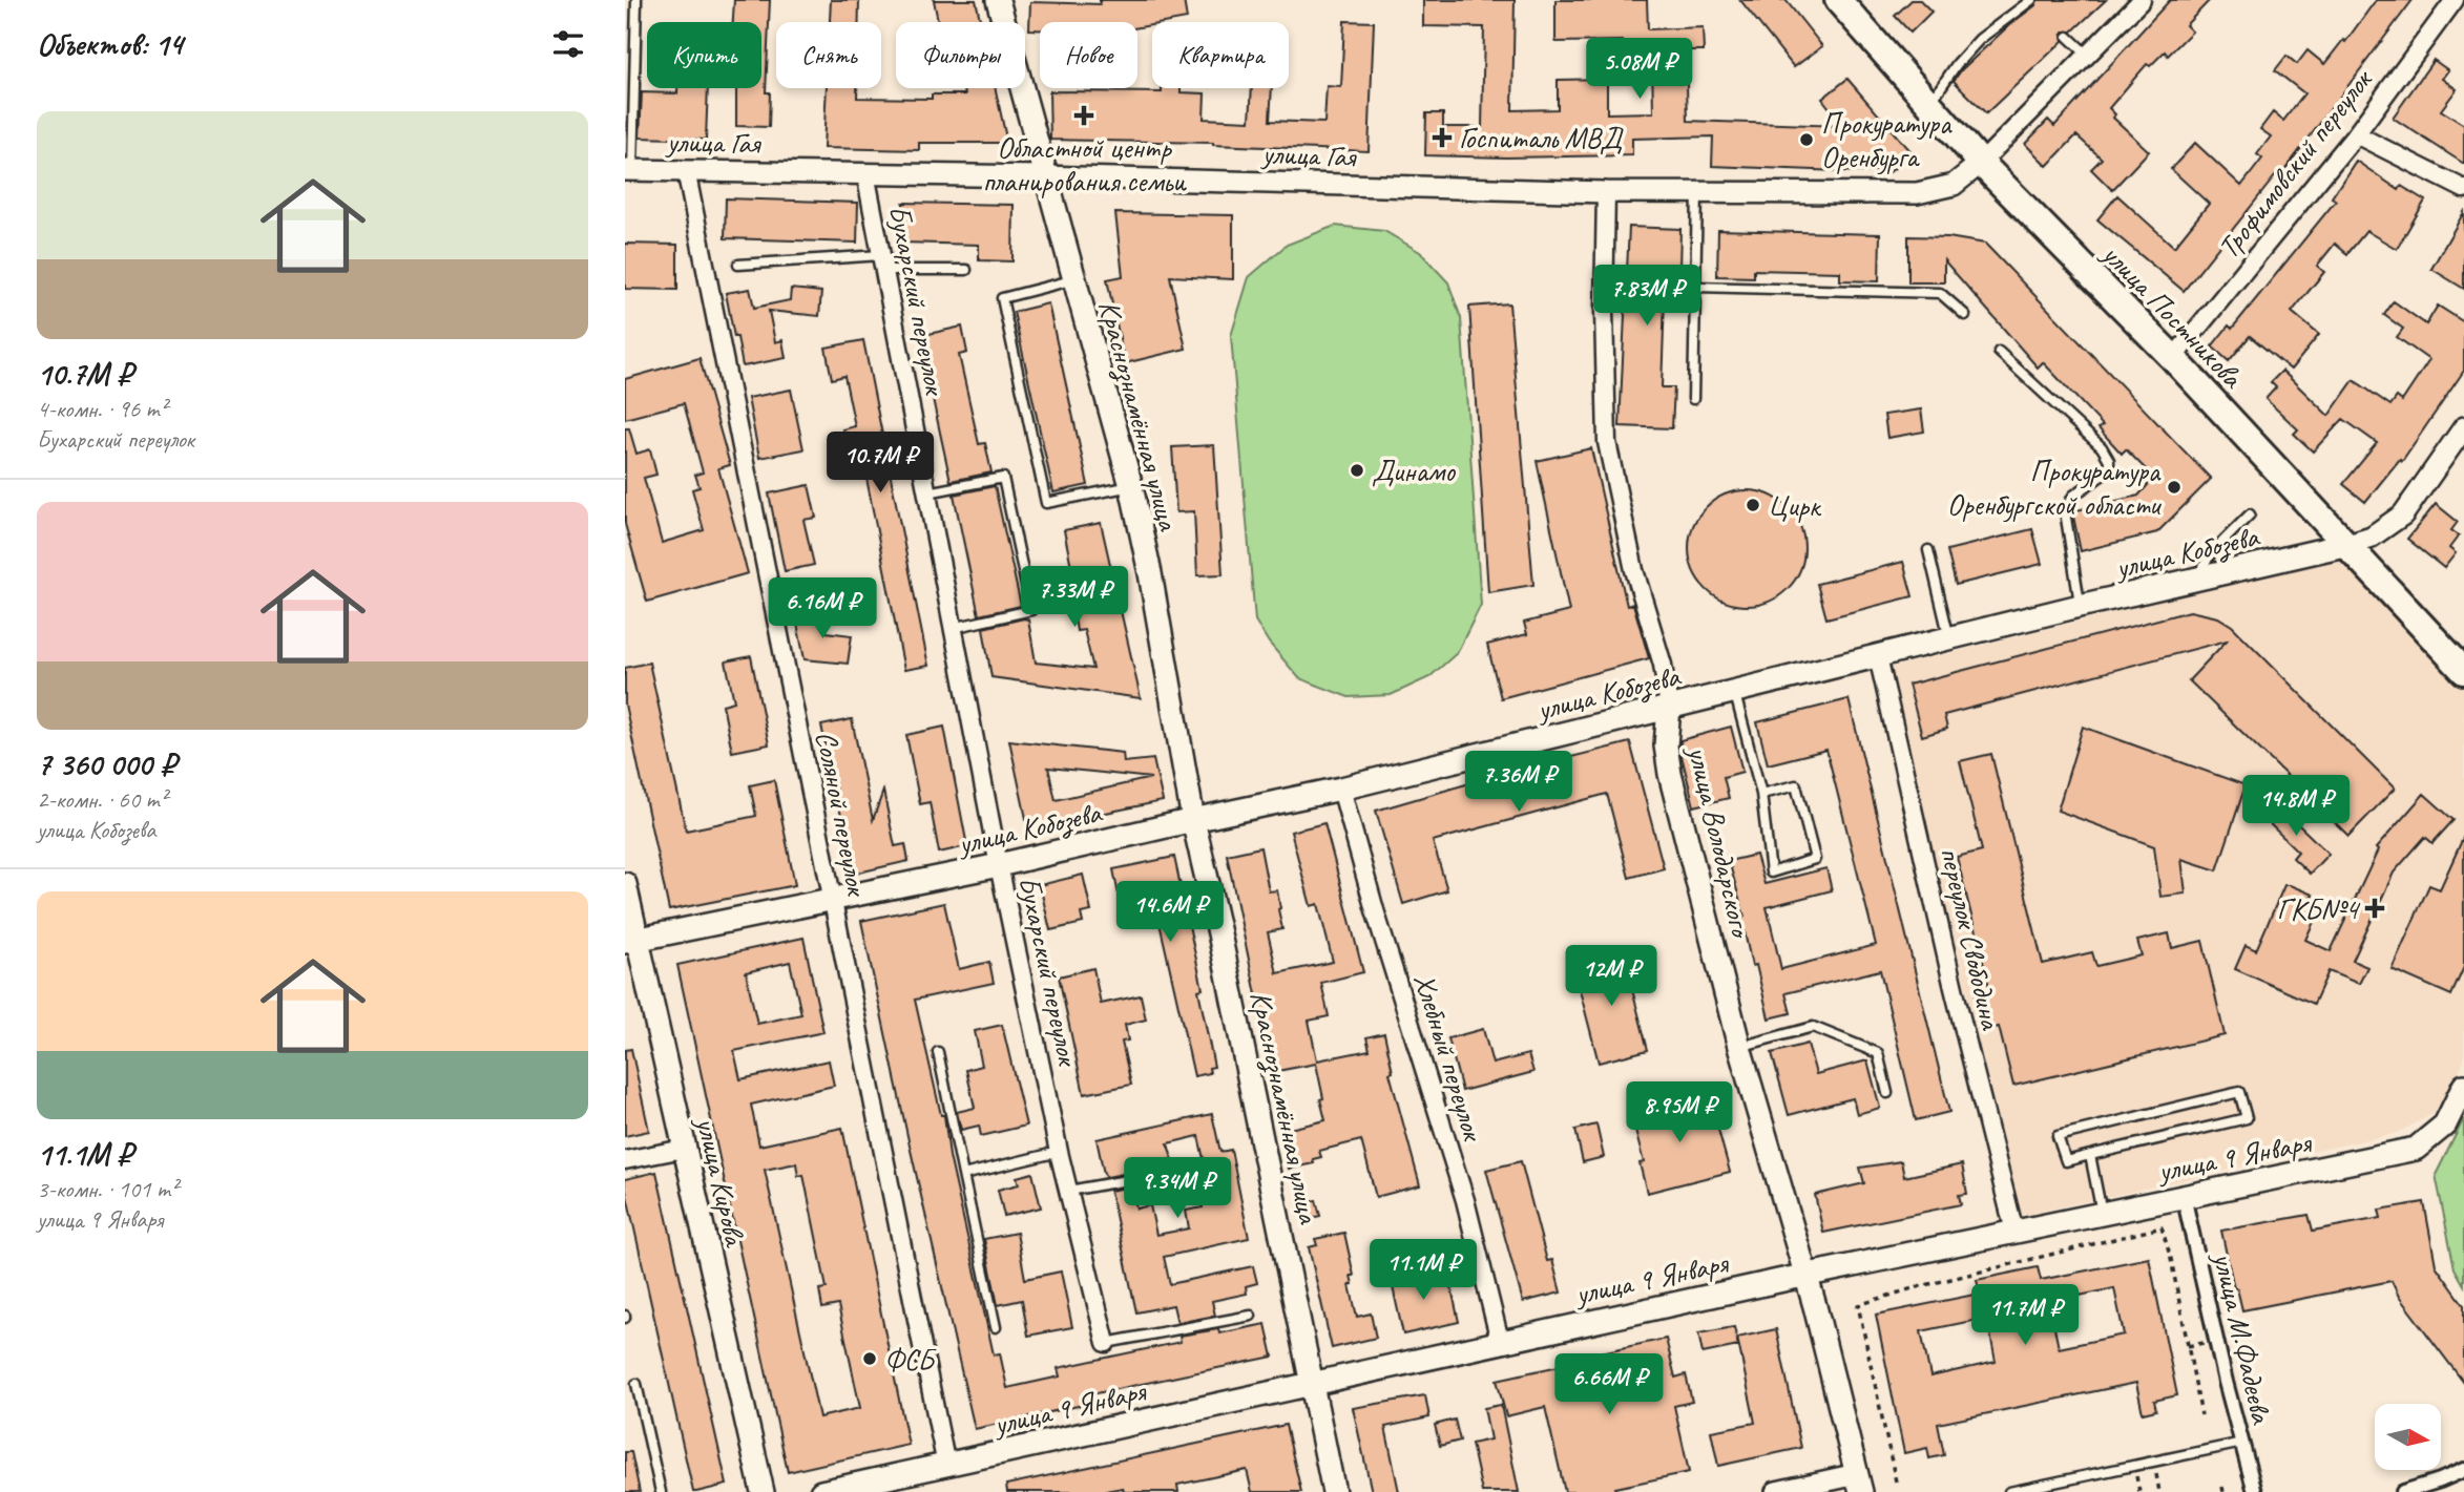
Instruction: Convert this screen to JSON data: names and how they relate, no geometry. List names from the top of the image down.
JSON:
{
  "streets": {
    "main road": [
      "улица Постникова",
      "Краснознамённая улица",
      "улица Кобозева",
      "улица Володарского",
      "улица 9 Января",
      "улица Кирова"
    ],
    "street": [
      "улица Гая",
      "Трофимовский переулок",
      "Бухарский переулок",
      "Соляной переулок",
      "переулок Свободина",
      "Хлебный переулок",
      "улица М.Фадеева"
    ]
  },
  "crossings": [
    ["улица Гая", "Бухарский переулок"],
    ["улица Гая", "улица Постникова"],
    ["улица Гая", "Краснознамённая улица"],
    ["улица Гая", "Соляной переулок"],
    ["улица Гая", "улица Володарского"],
    ["Трофимовский переулок", "улица Постникова"],
    ["Бухарский переулок", "улица Кобозева"],
    ["улица Постникова", "улица Кобозева"],
    ["Краснознамённая улица", "улица Кобозева"],
    ["Краснознамённая улица", "улица 9 Января"],
    ["улица Кобозева", "Соляной переулок"],
    ["улица Кобозева", "улица Володарского"],
    ["улица Кобозева", "переулок Свободина"],
    ["улица Кобозева", "Хлебный переулок"],
    ["улица Кобозева", "улица Кирова"],
    ["Соляной переулок", "улица 9 Января"],
    ["улица Володарского", "улица 9 Января"],
    ["переулок Свободина", "улица 9 Января"],
    ["Хлебный переулок", "улица 9 Января"],
    ["улица 9 Января", "улица М.Фадеева"]
  ],
  "places": {
    "health": ["Областной центр планирования семьи", "Госпиталь МВД", "ГКБ№4"],
    "other": [
      "Прокуратура Оренбурга",
      "Динамо",
      "Прокуратура Оренбургской области",
      "Цирк",
      "ФСБ"
    ]
  },
  "north": "right",
  "page": {
    "heading": "Объектов: 14",
    "chip": [
      "Купить",
      "Снять",
      "Фильтры",
      "Новое",
      "Квартира"
    ],
    "price": [
      "5.08M ₽",
      "7.83M ₽",
      "10.7M ₽",
      "7.33M ₽",
      "6.16M ₽",
      "7.36M ₽",
      "14.8M ₽",
      "14.6M ₽",
      "12M ₽",
      "8.95M ₽",
      "9.34M ₽",
      "11.1M ₽",
      "11.7M ₽",
      "6.66M ₽"
    ],
    "list": [
      {
        "name": "10.7M ₽",
        "note": "4-комн. · 96 m² · Бухарский переулок"
      },
      {
        "name": "7 360 000 ₽",
        "note": "2-комн. · 60 m² · улица Кобозева"
      },
      {
        "name": "11.1M ₽",
        "note": "3-комн. · 101 m² · улица 9 Января"
      }
    ]
  }
}
